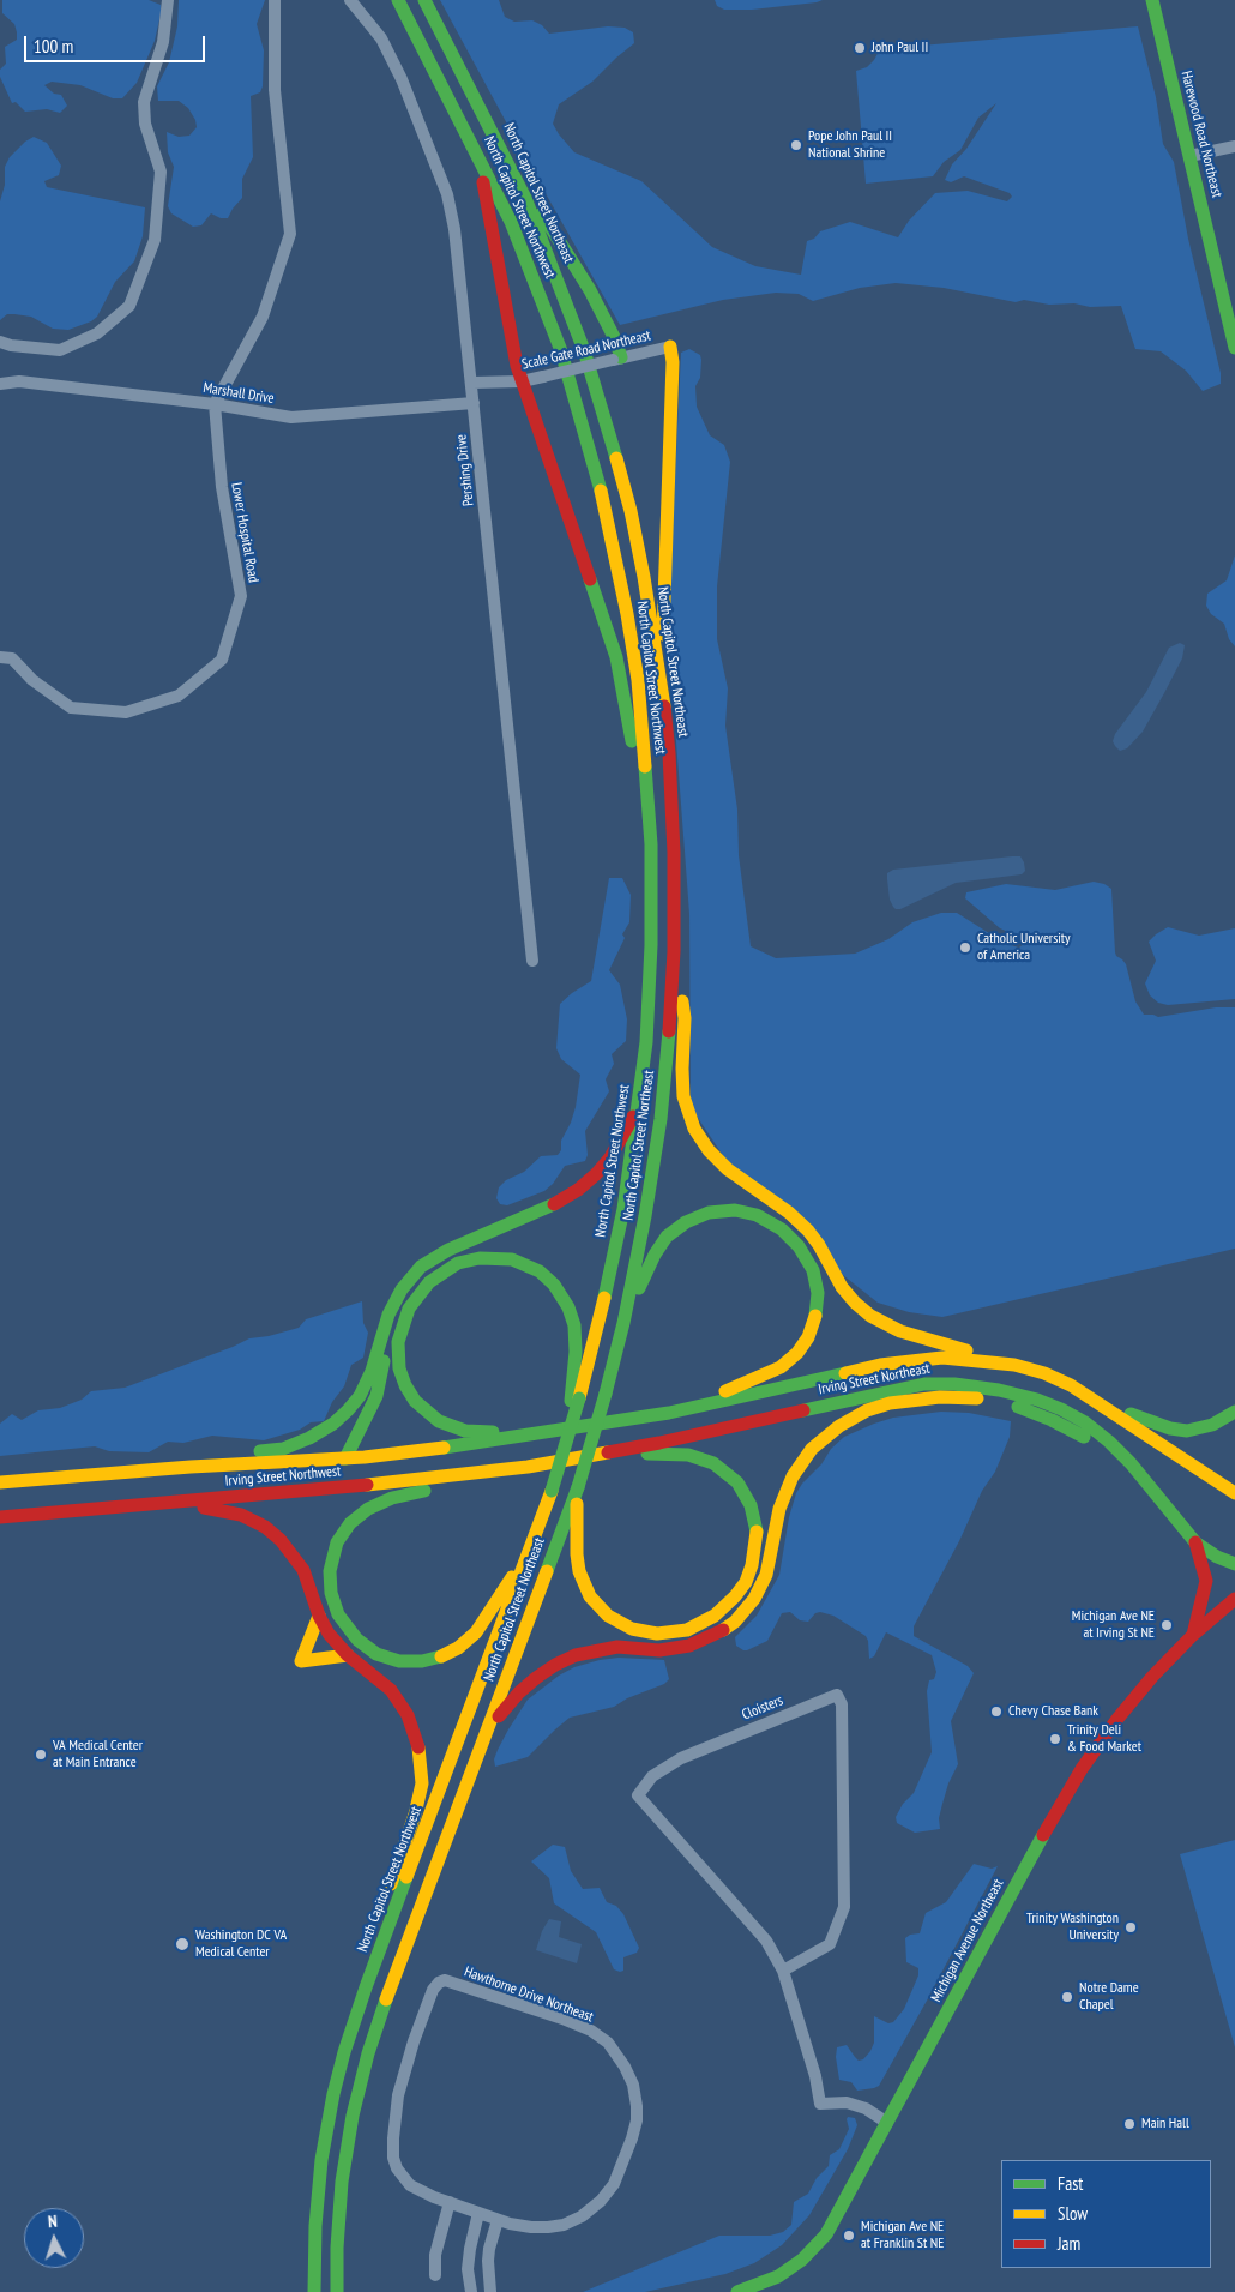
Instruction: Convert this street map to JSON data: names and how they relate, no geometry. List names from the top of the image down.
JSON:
{
  "streets": {
    "main road": [
      "Harewood Road Northeast",
      "North Capitol Street Northeast",
      "North Capitol Street Northwest",
      "Irving Street Northeast",
      "Irving Street Northwest",
      "Michigan Avenue Northeast"
    ],
    "street": [
      "Scale Gate Road Northeast",
      "Marshall Drive",
      "Pershing Drive",
      "Lower Hospital Road",
      "Cloisters",
      "Hawthorne Drive Northeast"
    ]
  },
  "crossings": [
    ["Scale Gate Road Northeast", "Pershing Drive"],
    ["Marshall Drive", "Pershing Drive"],
    ["Marshall Drive", "Lower Hospital Road"],
    ["Irving Street Northeast", "Irving Street Northwest"],
    ["Cloisters", "Michigan Avenue Northeast"]
  ],
  "places": [
    "John Paul II",
    "Pope John Paul II National Shrine",
    "Catholic University of America",
    "Michigan Ave NE at Irving St NE",
    "Chevy Chase Bank",
    "Trinity Deli & Food Market",
    "VA Medical Center at Main Entrance",
    "Trinity Washington University",
    "Washington DC VA Medical Center",
    "Notre Dame Chapel",
    "Main Hall",
    "Michigan Ave NE at Franklin St NE"
  ],
  "legend": ["Fast", "Slow", "Jam"],
  "scale_bar": "100 m",
  "north": "top"
}
